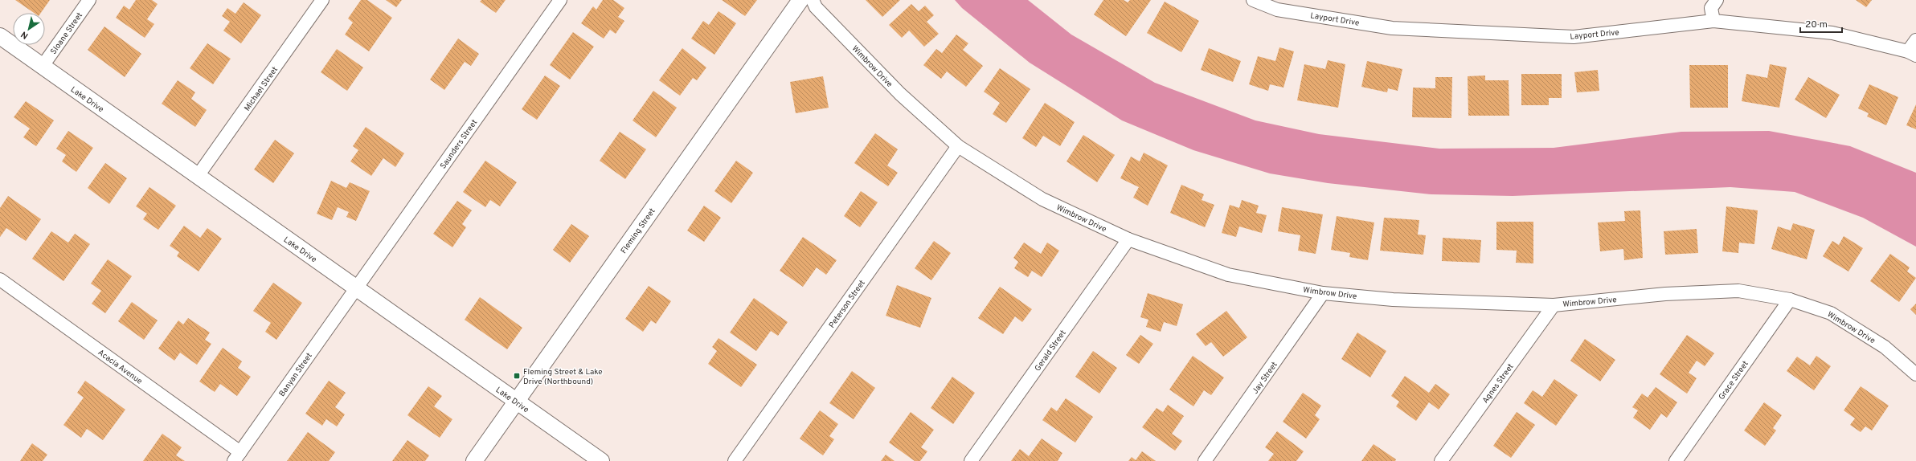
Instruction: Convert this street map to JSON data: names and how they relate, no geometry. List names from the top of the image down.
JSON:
{
  "streets": {
    "street": [
      "Layport Drive",
      "Sloane Street",
      "Wimbrow Drive",
      "Michael Street",
      "Lake Drive",
      "Saunders Street",
      "Fleming Street",
      "Peterson Street",
      "Gerald Street",
      "Acacia Avenue",
      "Banyan Street",
      "Jay Street",
      "Grace Street",
      "Agnes Street"
    ]
  },
  "crossings": [
    ["Sloane Street", "Lake Drive"],
    ["Wimbrow Drive", "Peterson Street"],
    ["Wimbrow Drive", "Gerald Street"],
    ["Wimbrow Drive", "Jay Street"],
    ["Wimbrow Drive", "Grace Street"],
    ["Wimbrow Drive", "Agnes Street"],
    ["Michael Street", "Lake Drive"],
    ["Lake Drive", "Saunders Street"],
    ["Lake Drive", "Fleming Street"],
    ["Lake Drive", "Banyan Street"],
    ["Saunders Street", "Banyan Street"],
    ["Acacia Avenue", "Banyan Street"]
  ],
  "places": {
    "transit": ["Fleming Street & Lake Drive (Northbound)"]
  },
  "scale_bar": "20 m",
  "north": "bottom left"
}
